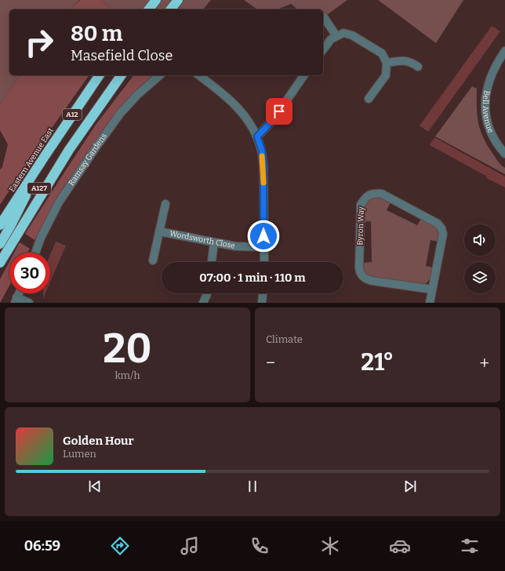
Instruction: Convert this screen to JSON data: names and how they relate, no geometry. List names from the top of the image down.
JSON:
{
  "streets": {
    "highway": ["A12", "Eastern Avenue East", "A127"],
    "street": [
      "Bell Avenue",
      "Ramsay Gardens",
      "Byron Way",
      "Wordsworth Close"
    ]
  },
  "crossings": [
    ["A12", "A127"],
    ["Eastern Avenue East", "A127"]
  ],
  "page": {
    "turn": ["80 m", "Masefield Close"],
    "limit": "30",
    "trip": "07:00 · 1 min · 110 m",
    "tile": [
      ["20", "km/h"],
      "Climate"
    ],
    "heat": ["−", "21°", "+"],
    "song": ["Golden Hour", "Lumen"],
    "tabs": "06:59"
  }
}
